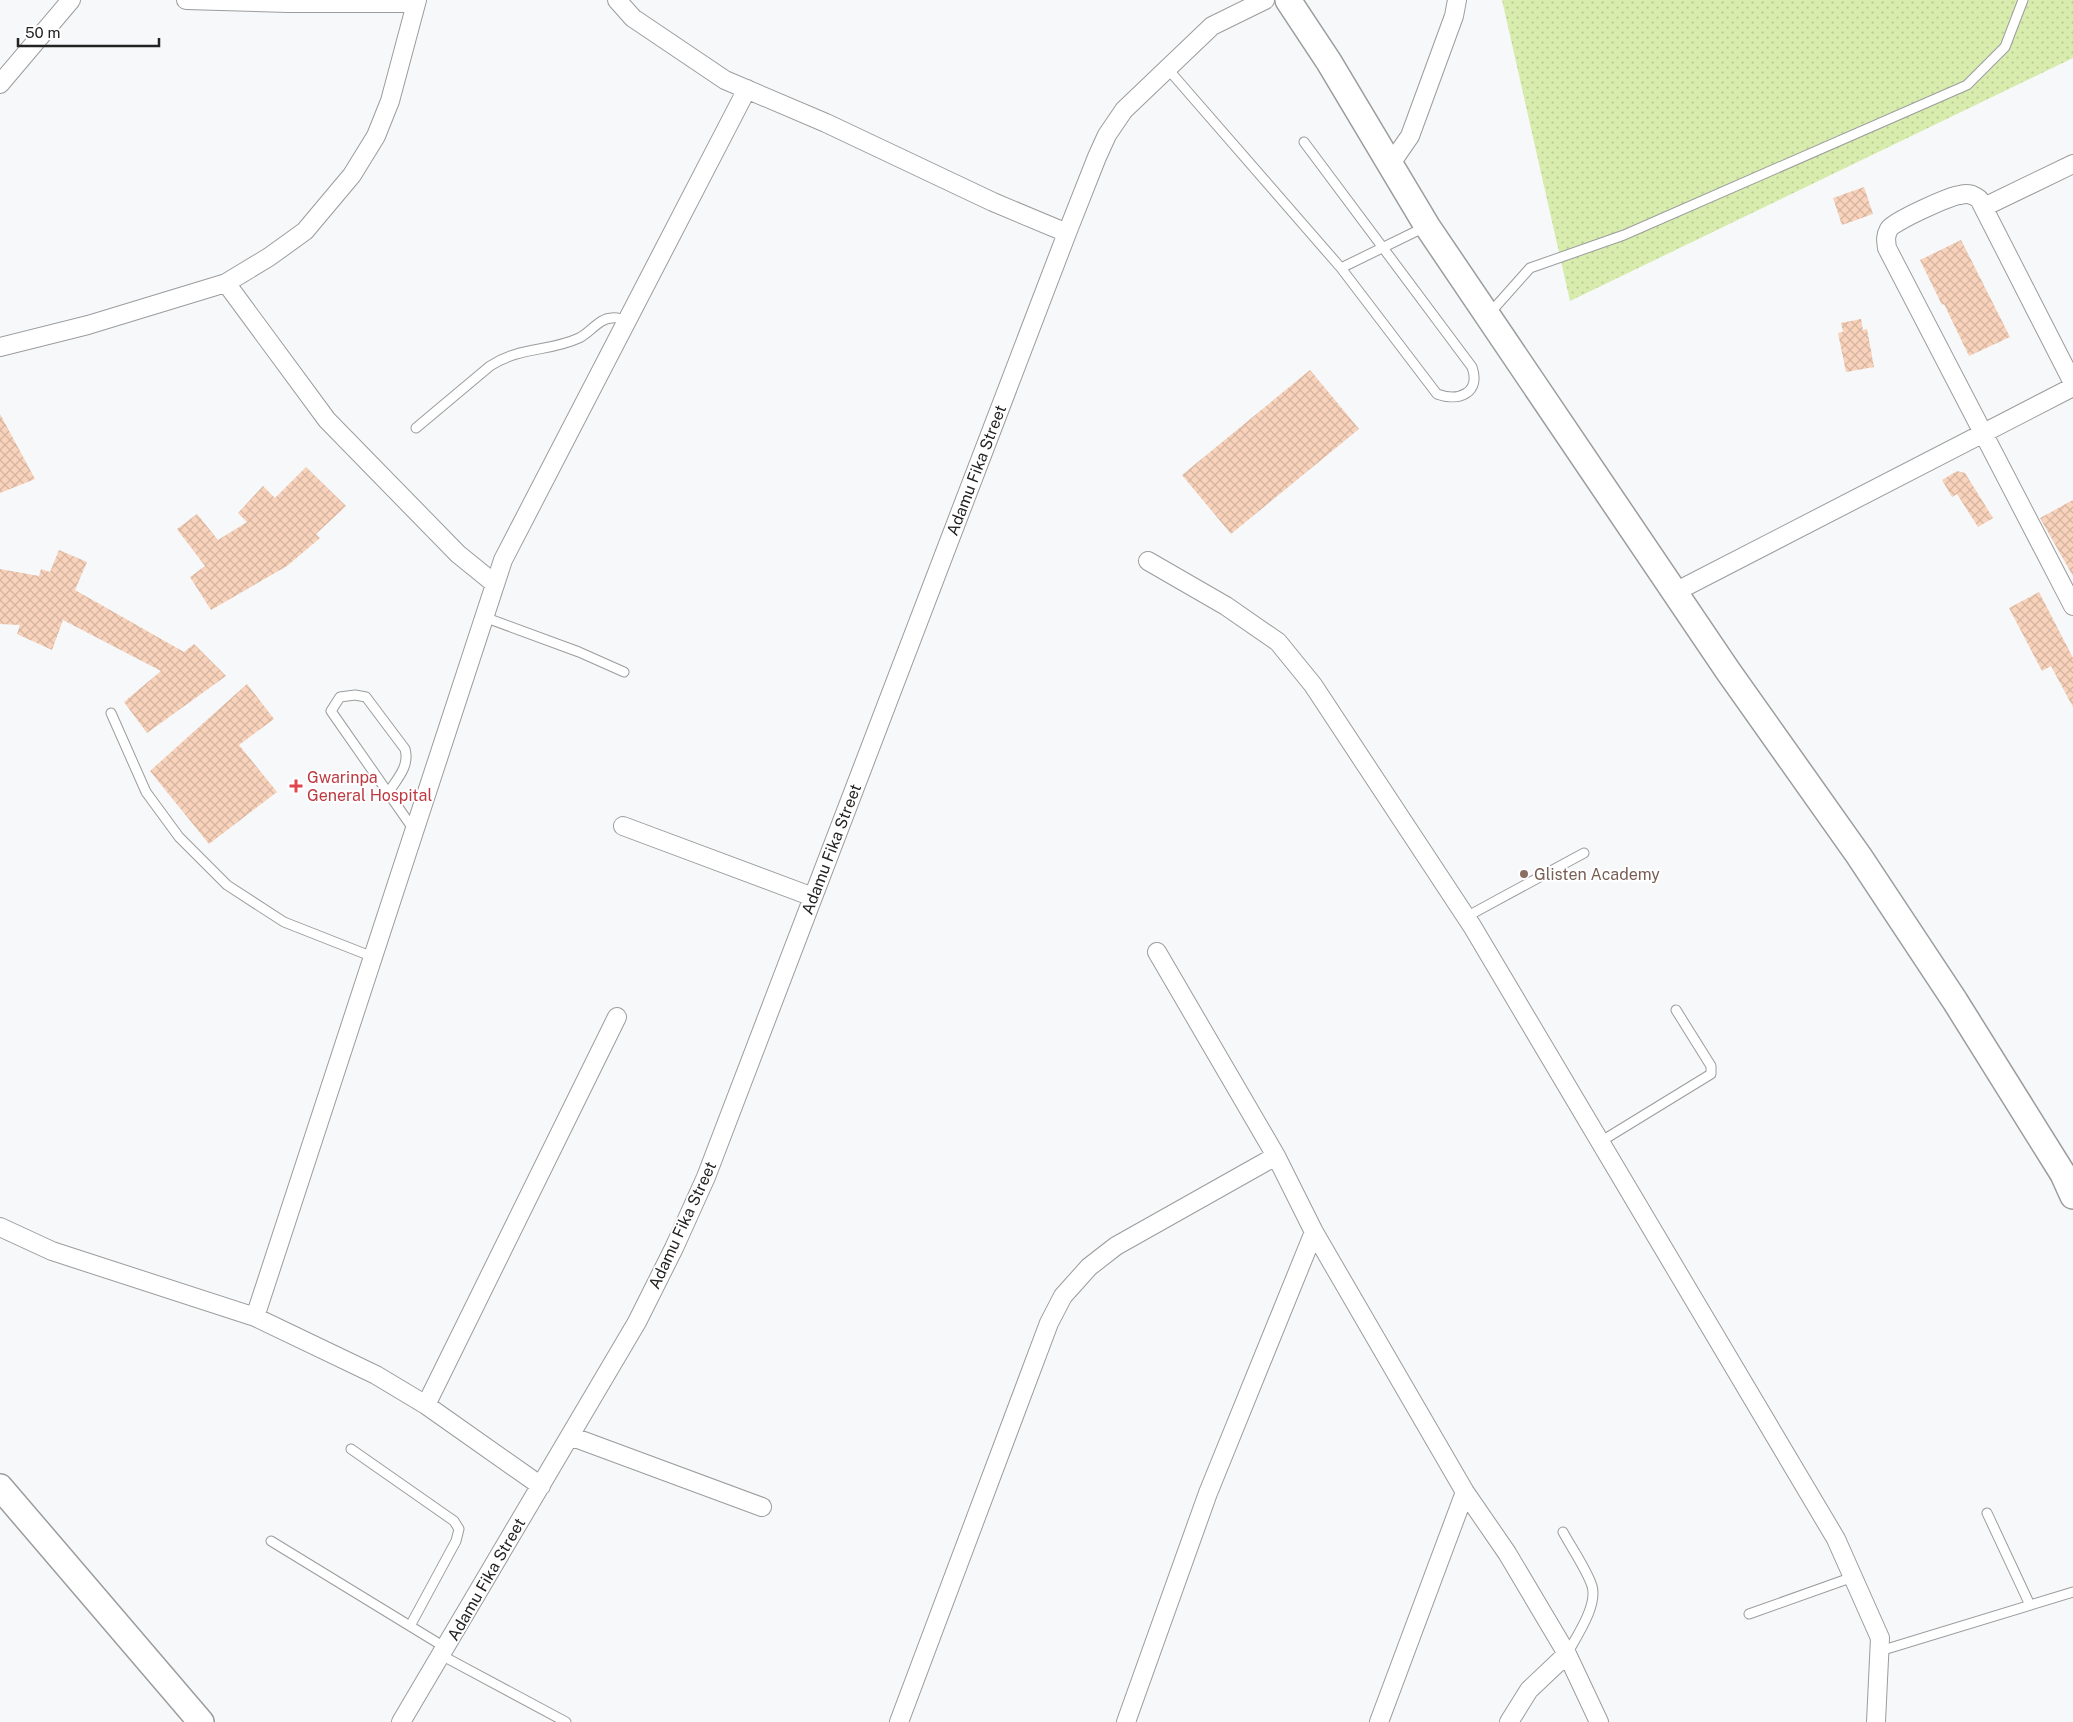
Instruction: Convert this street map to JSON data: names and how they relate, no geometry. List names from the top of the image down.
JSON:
{
  "streets": {
    "street": ["Adamu Fika Street"]
  },
  "places": {
    "health": ["Gwarinpa General Hospital"],
    "other": ["Glisten Academy"]
  },
  "scale_bar": "50 m"
}
